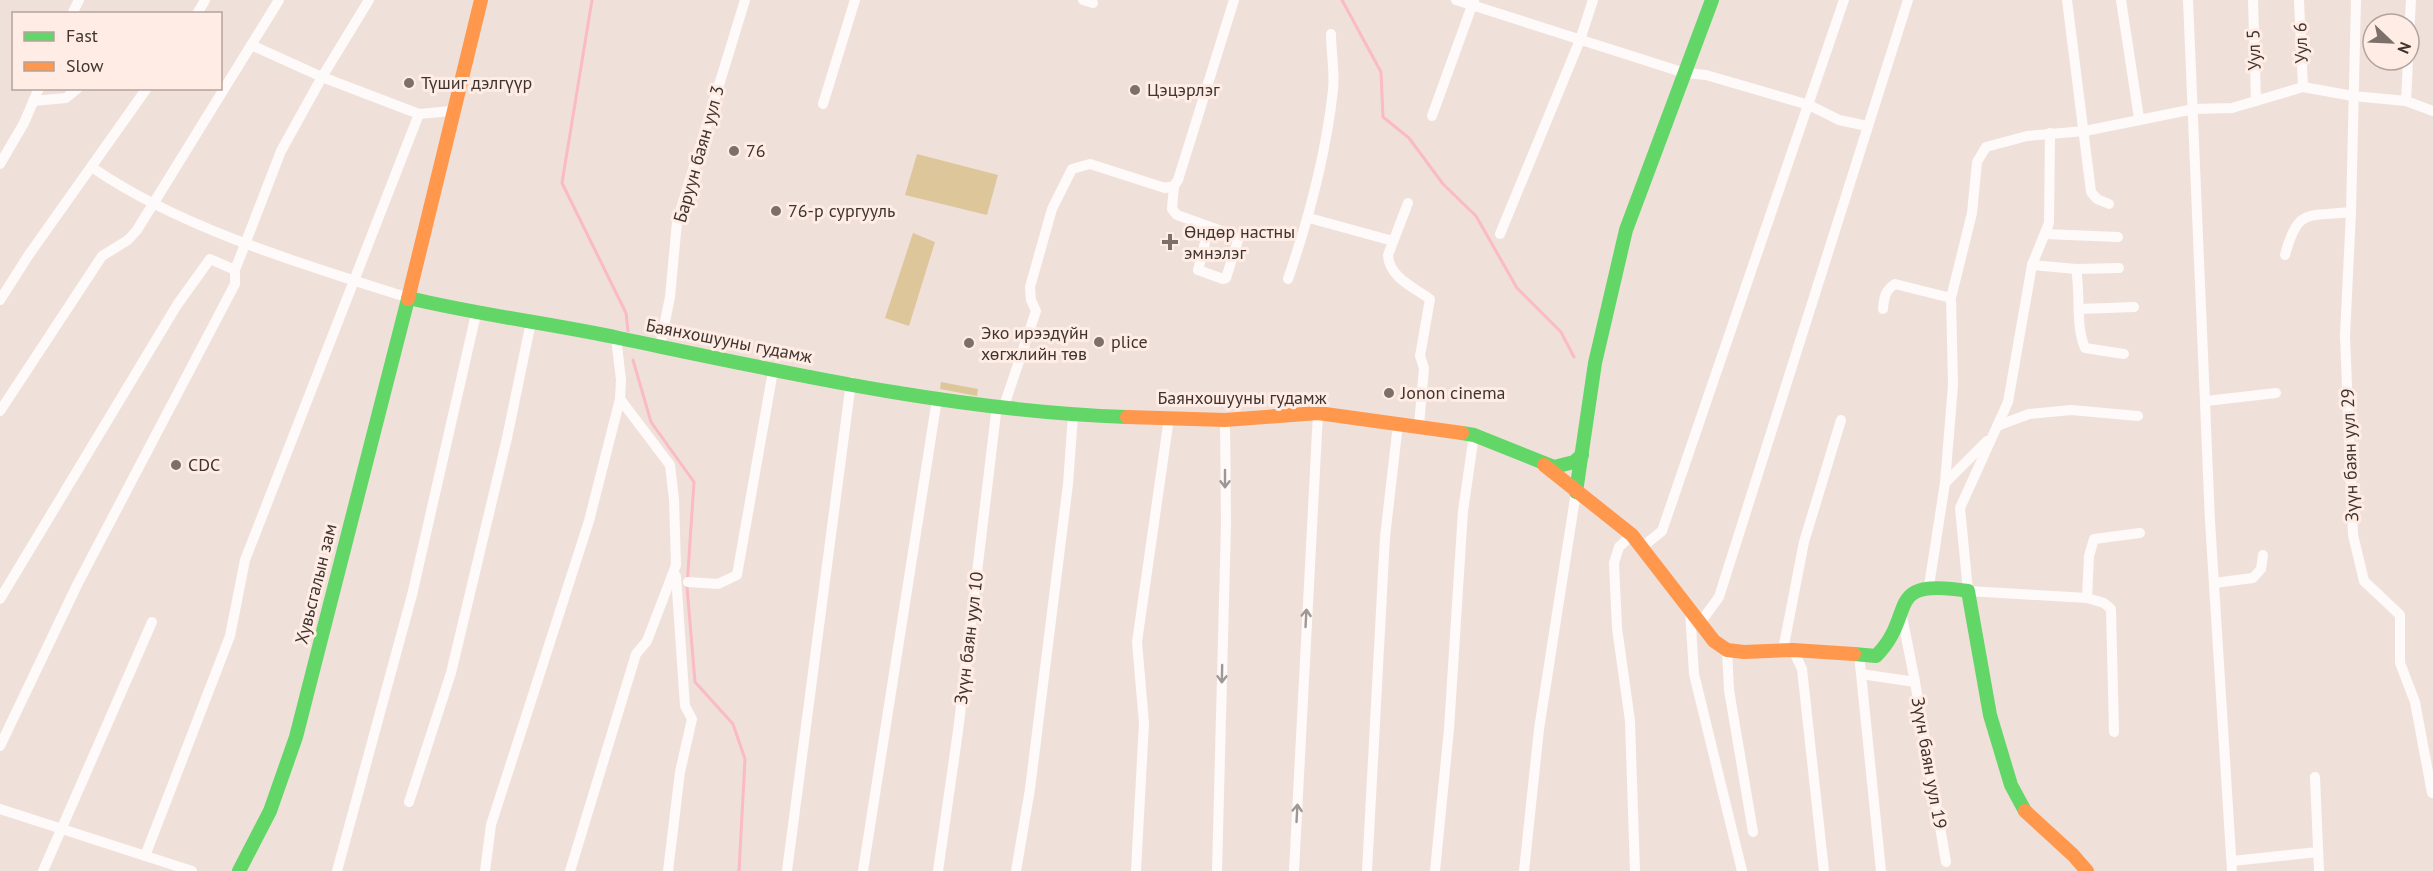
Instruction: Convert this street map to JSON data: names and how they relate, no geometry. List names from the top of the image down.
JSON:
{
  "streets": {
    "street": [
      "Уул 6",
      "Уул 5",
      "Баруун баян уул 3",
      "Баянхошууны гудамж",
      "Зүүн баян уул 29",
      "Хувьсгалын зам",
      "Зүүн баян уул 10",
      "Зүүн баян уул 19"
    ]
  },
  "crossings": [
    ["Баруун баян уул 3", "Баянхошууны гудамж"],
    ["Баянхошууны гудамж", "Хувьсгалын зам"],
    ["Баянхошууны гудамж", "Зүүн баян уул 10"]
  ],
  "places": {
    "other": [
      "Түшиг дэлгүүр",
      "Цэцэрлэг",
      "76",
      "76-р сургууль",
      "plice",
      "Эко ирээдүйн хөгжлийн төв",
      "Jonon cinema",
      "CDC"
    ],
    "health": ["Өндөр настны эмнэлэг"]
  },
  "legend": ["Fast", "Slow"],
  "north": "bottom right"
}
